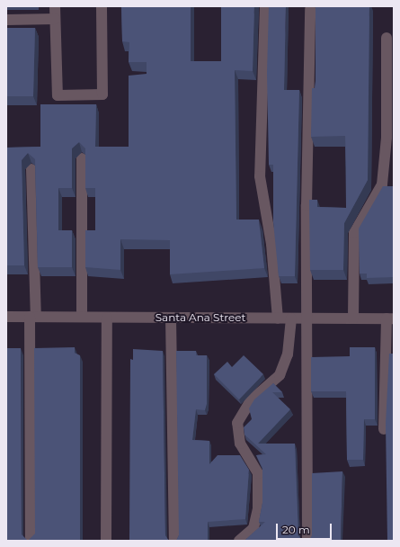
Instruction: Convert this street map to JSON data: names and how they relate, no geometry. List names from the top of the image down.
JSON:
{
  "streets": {
    "street": ["Santa Ana Street"]
  },
  "scale_bar": "20 m"
}
